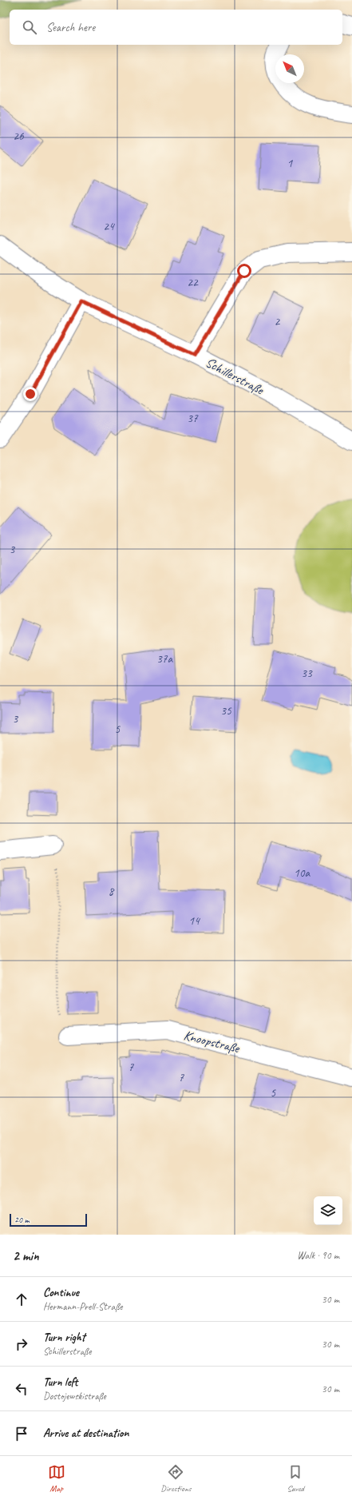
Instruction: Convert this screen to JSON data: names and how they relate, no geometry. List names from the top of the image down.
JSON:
{
  "streets": {
    "street": ["Schillerstraße", "Knoopstraße"]
  },
  "house_numbers": [
    "26",
    "1",
    "24",
    "22",
    "2",
    "37",
    "3",
    "37a",
    "33",
    "35",
    "3",
    "5",
    "10a",
    "8",
    "14",
    "7",
    "7",
    "5"
  ],
  "scale_bar": "20 m",
  "north": "top left",
  "page": {
    "search": "Search here",
    "scale": "20 m",
    "heading": ["2 min", "Walk · 90 m"],
    "list": [
      ["Continue", "Hermann-Prell-Straße", "30 m"],
      ["Turn right", "Schillerstraße", "30 m"],
      ["Turn left", "Dostojewskistraße", "30 m"],
      "Arrive at destination"
    ],
    "nav": ["Map", "Directions", "Saved"]
  }
}
